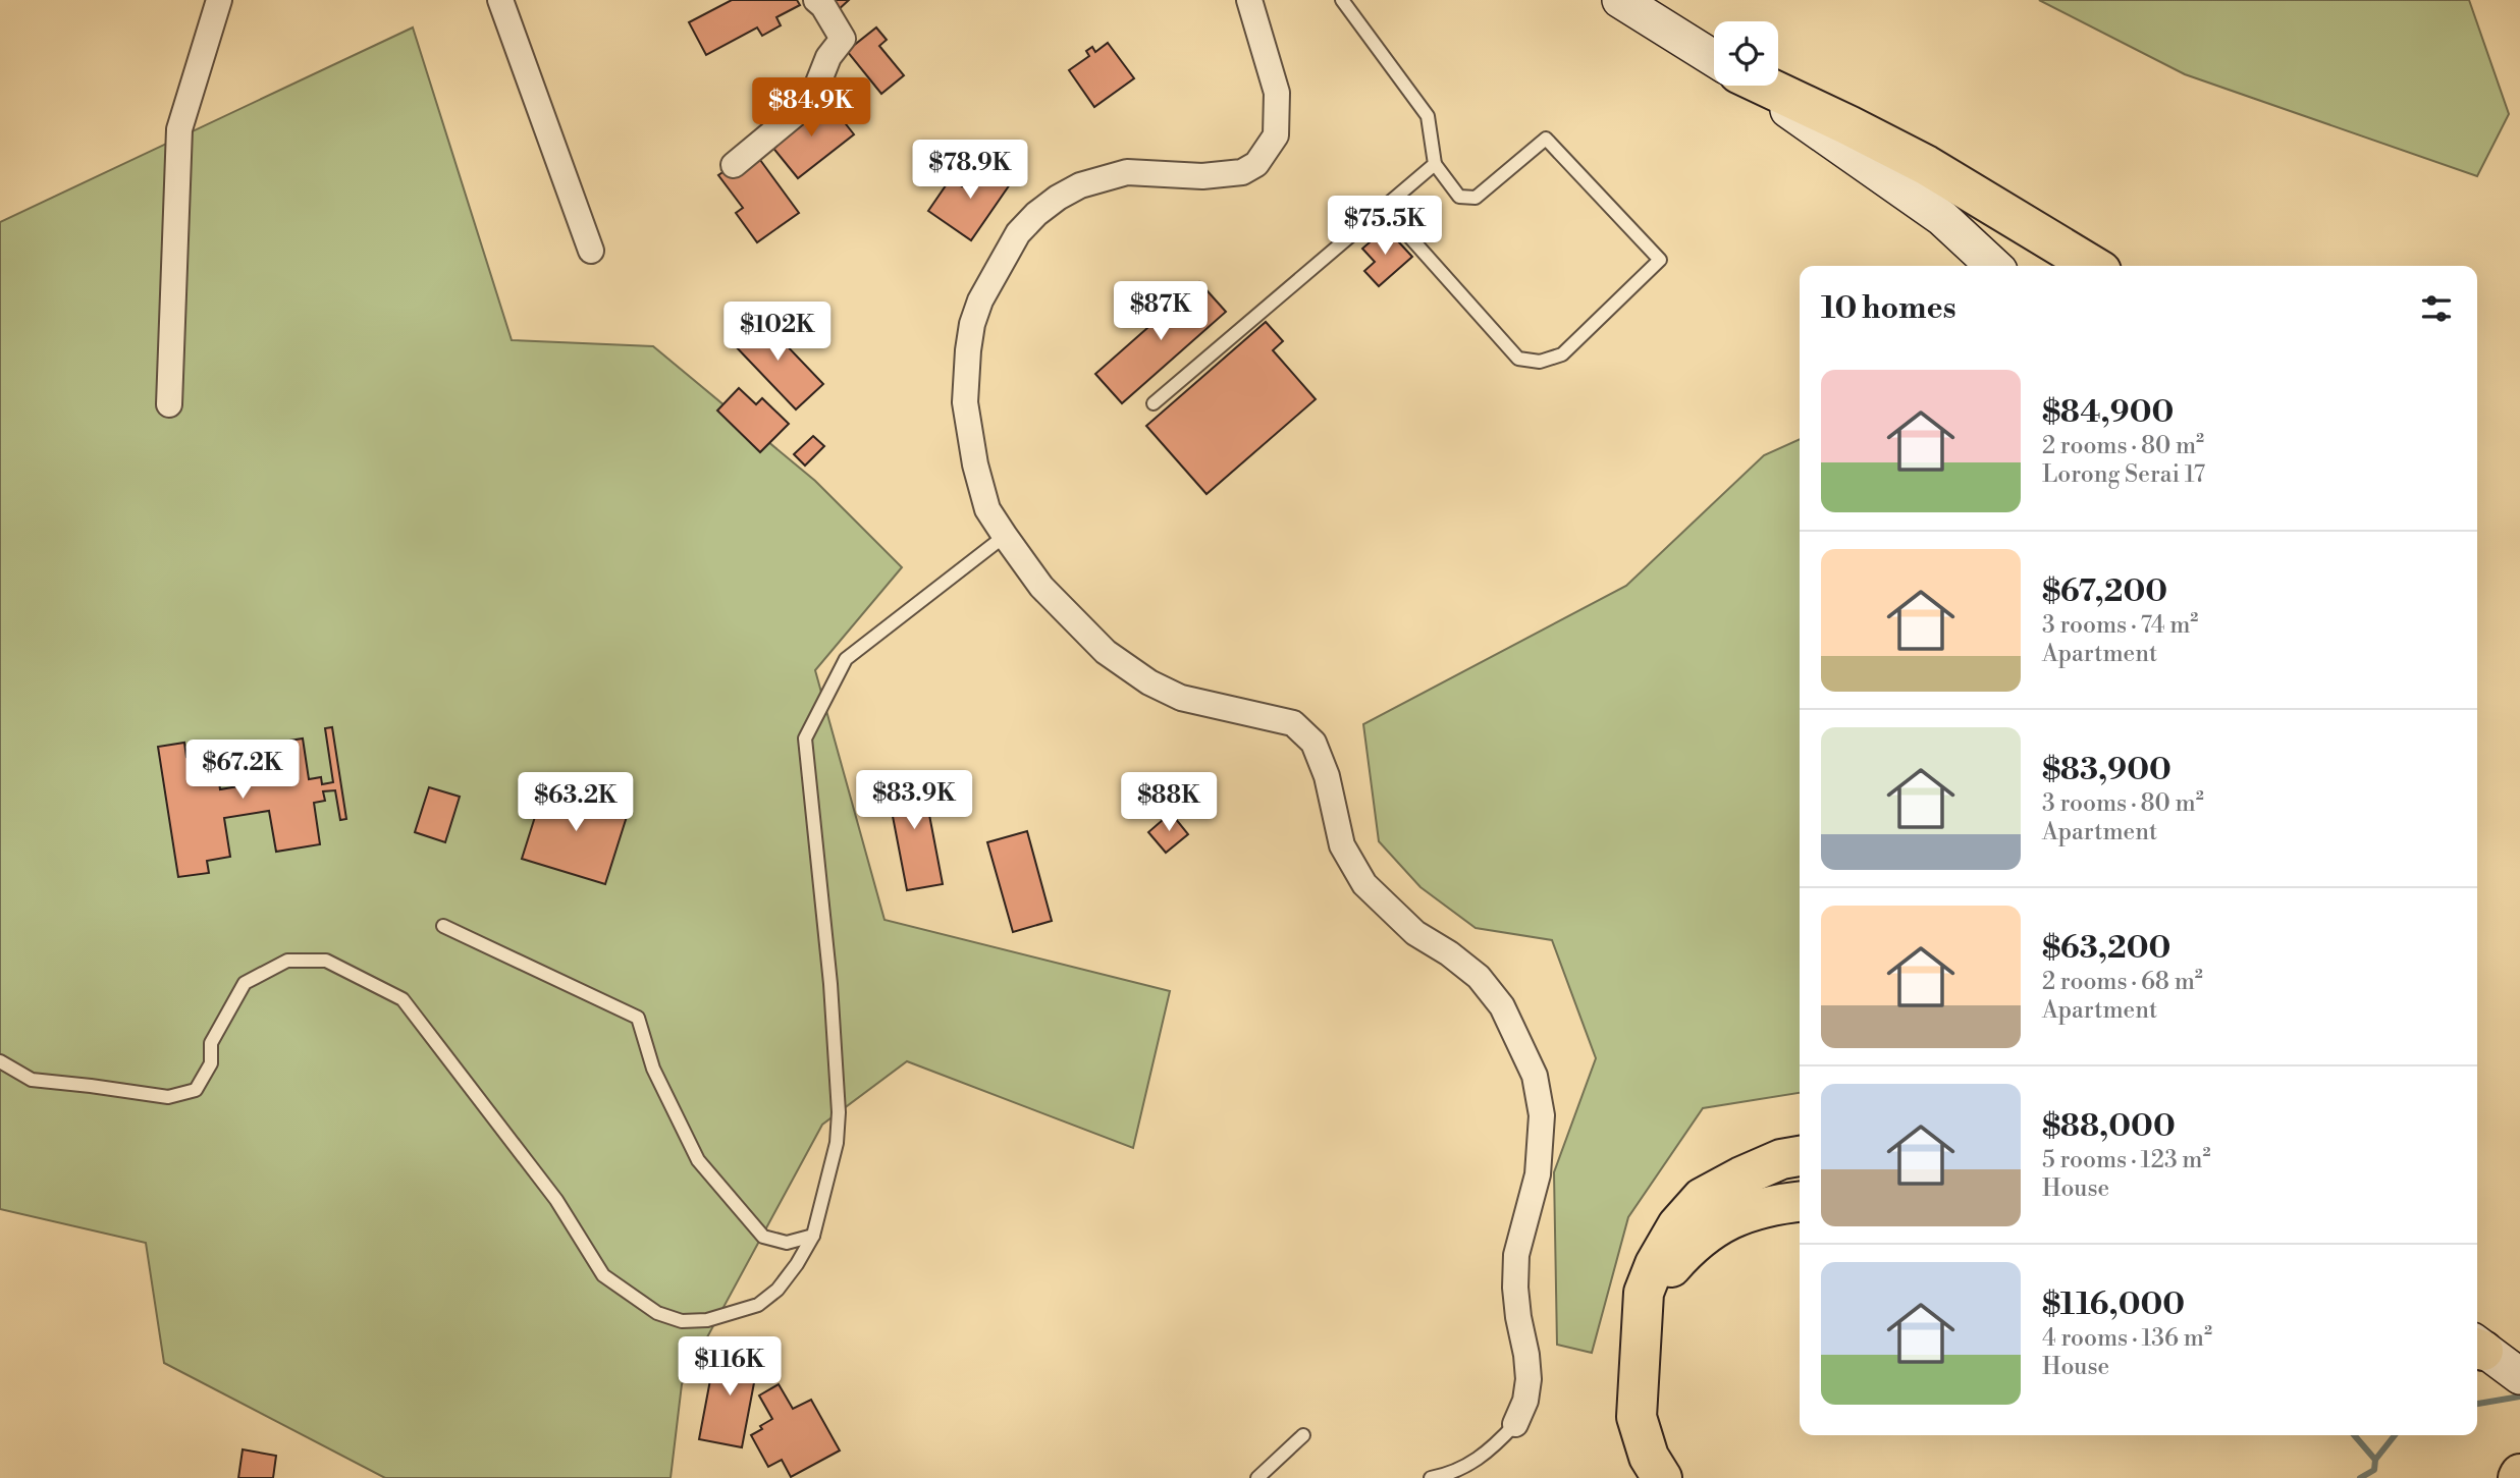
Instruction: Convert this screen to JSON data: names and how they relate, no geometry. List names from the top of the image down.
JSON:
{
  "page": {
    "price": [
      "$84.9K",
      "$78.9K",
      "$75.5K",
      "$87K",
      "$102K",
      "$67.2K",
      "$83.9K",
      "$63.2K",
      "$88K",
      "$116K"
    ],
    "heading": "10 homes",
    "list": [
      {
        "name": "$84,900",
        "note": "2 rooms · 80 m² · Lorong Serai 17"
      },
      {
        "name": "$67,200",
        "note": "3 rooms · 74 m² · Apartment"
      },
      {
        "name": "$83,900",
        "note": "3 rooms · 80 m² · Apartment"
      },
      {
        "name": "$63,200",
        "note": "2 rooms · 68 m² · Apartment"
      },
      {
        "name": "$88,000",
        "note": "5 rooms · 123 m² · House"
      },
      {
        "name": "$116,000",
        "note": "4 rooms · 136 m² · House"
      }
    ]
  }
}
